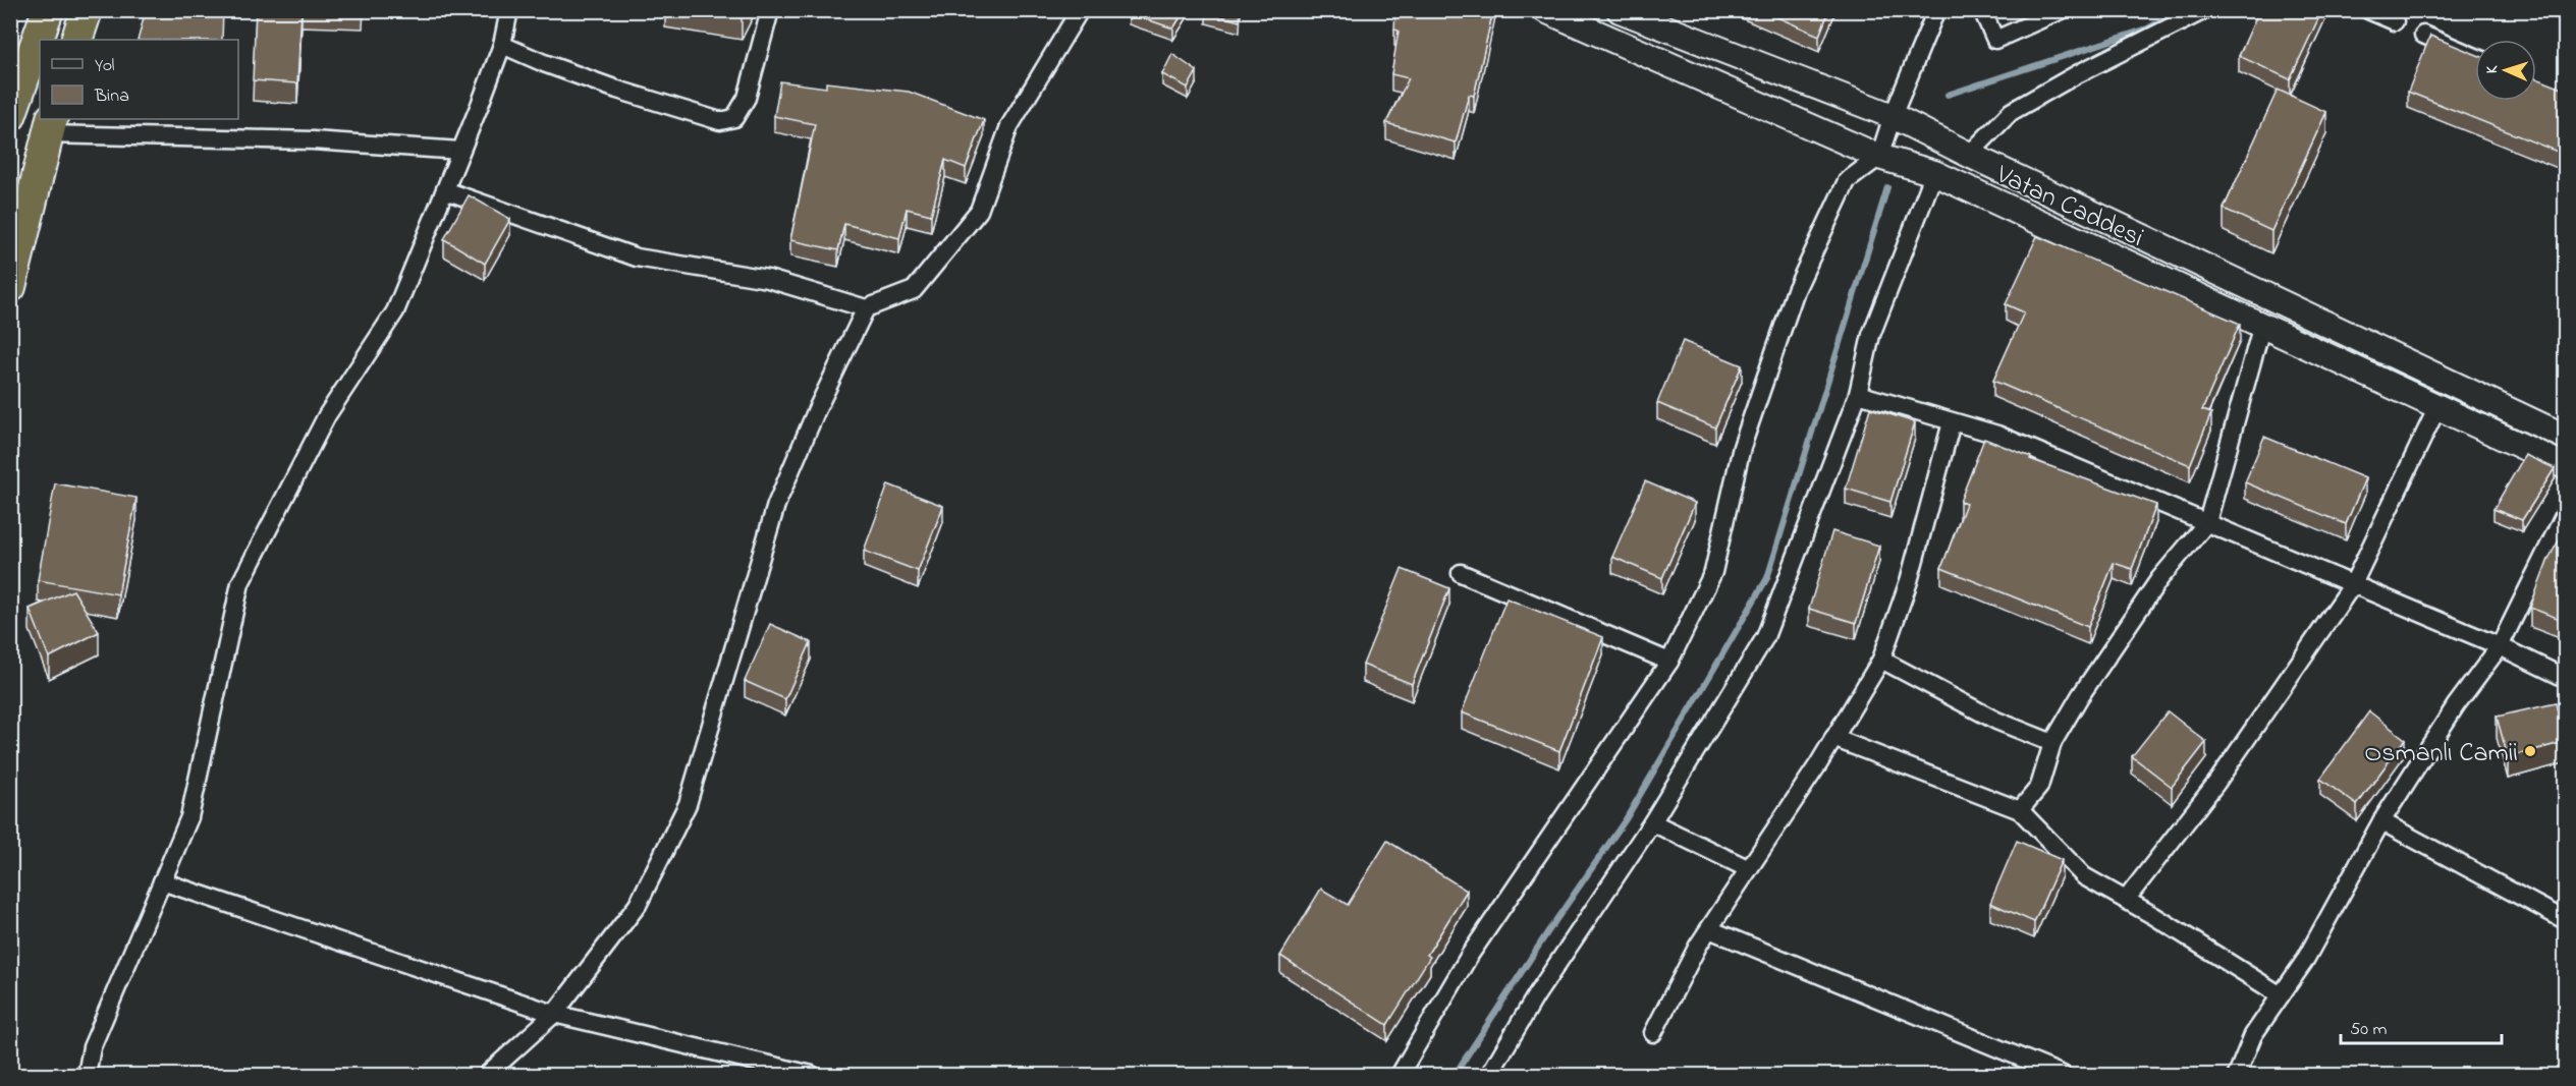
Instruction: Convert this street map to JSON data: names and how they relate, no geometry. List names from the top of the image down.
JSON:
{
  "streets": {
    "main road": ["Vatan Caddesi"]
  },
  "places": ["Osmanlı Camii"],
  "legend": ["Yol", "Bina"],
  "scale_bar": "50 m",
  "north": "left"
}
